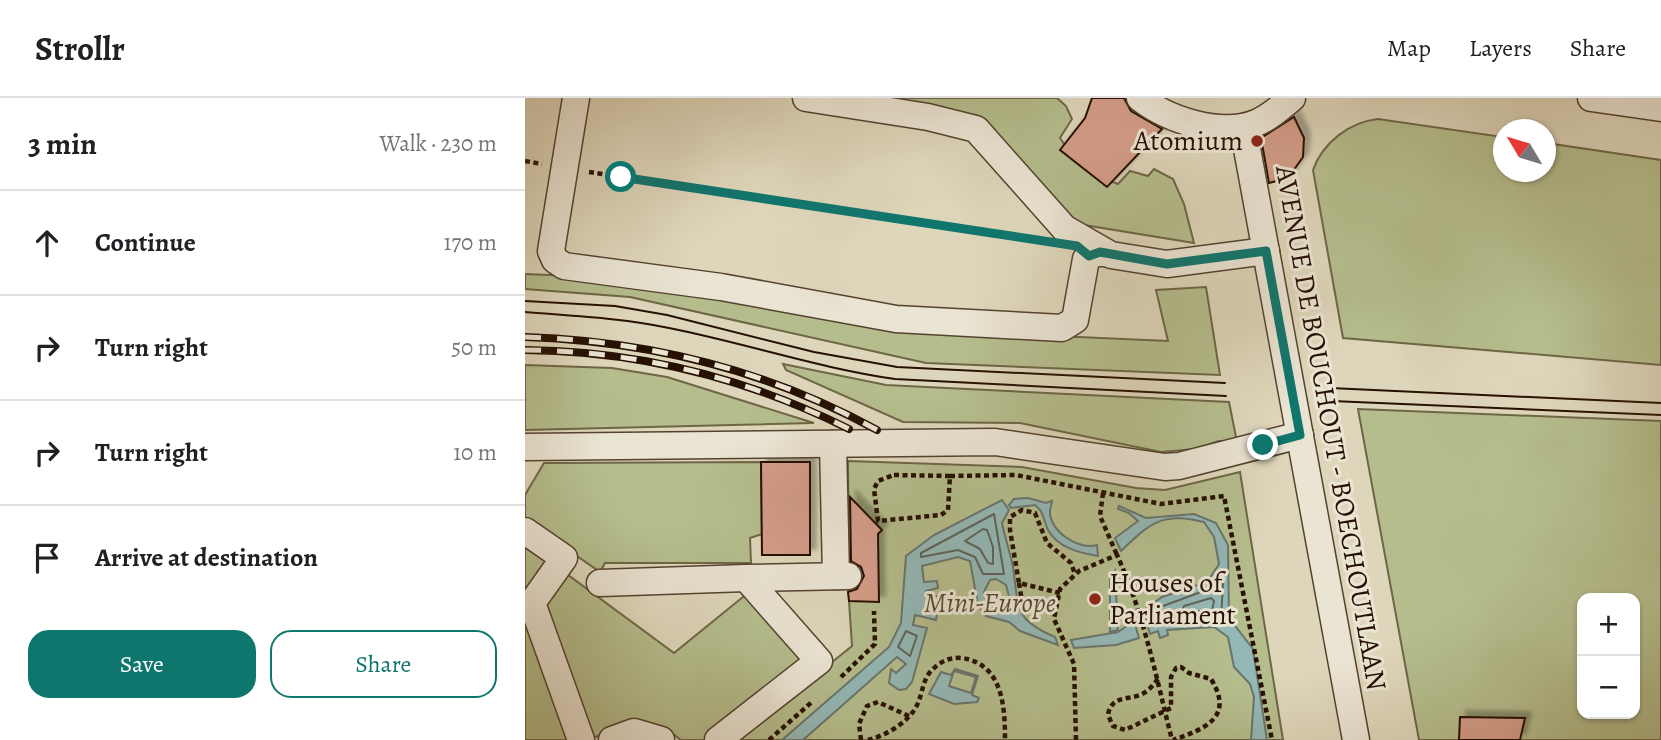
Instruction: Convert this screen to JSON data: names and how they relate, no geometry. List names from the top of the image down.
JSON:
{
  "streets": {
    "street": ["AVENUE DE BOUCHOUT - BOECHOUTLAAN"]
  },
  "parks": ["Mini-Europe"],
  "places": ["Atomium", "Houses of Parliament"],
  "north": "top left",
  "page": {
    "header": "Strollr",
    "nav": ["Map", "Layers", "Share"],
    "heading": ["3 min", "Walk · 230 m"],
    "list": [
      ["Continue", "170 m"],
      ["Turn right", "50 m"],
      ["Turn right", "10 m"],
      "Arrive at destination"
    ],
    "map_buttons": ["+", "−"],
    "buttons": ["Save", "Share"]
  }
}
